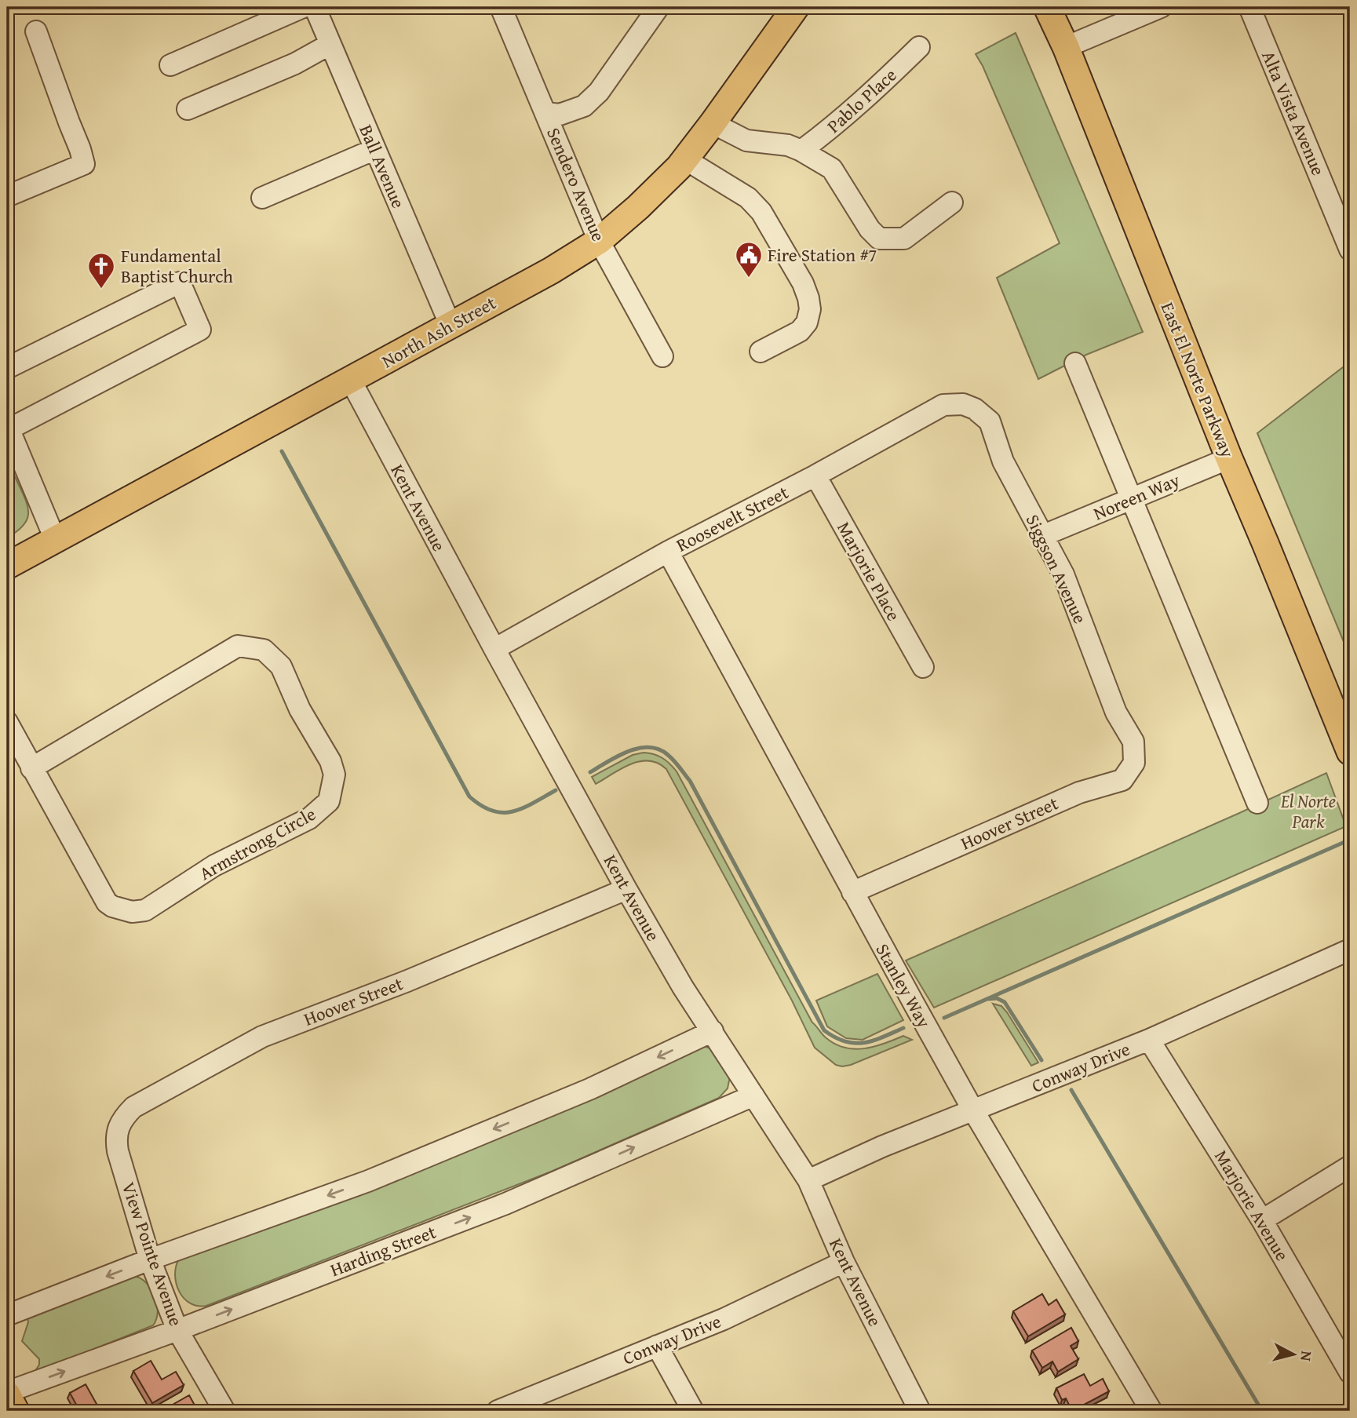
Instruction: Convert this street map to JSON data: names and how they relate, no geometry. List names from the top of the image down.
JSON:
{
  "streets": {
    "main road": ["North Ash Street", "East El Norte Parkway"],
    "street": [
      "Pablo Place",
      "Alta Vista Avenue",
      "Ball Avenue",
      "Sendero Avenue",
      "Noreen Way",
      "Kent Avenue",
      "Roosevelt Street",
      "Siggson Avenue",
      "Marjorie Place",
      "Hoover Street",
      "Armstrong Circle",
      "Stanley Way",
      "Conway Drive",
      "Marjorie Avenue",
      "Harding Street",
      "View Pointe Avenue"
    ]
  },
  "crossings": [
    ["Ball Avenue", "North Ash Street"],
    ["Sendero Avenue", "North Ash Street"],
    ["North Ash Street", "Kent Avenue"],
    ["East El Norte Parkway", "Noreen Way"],
    ["Noreen Way", "Siggson Avenue"],
    ["Kent Avenue", "Roosevelt Street"],
    ["Kent Avenue", "Hoover Street"],
    ["Kent Avenue", "Conway Drive"],
    ["Kent Avenue", "Harding Street"],
    ["Roosevelt Street", "Siggson Avenue"],
    ["Roosevelt Street", "Marjorie Place"],
    ["Roosevelt Street", "Stanley Way"],
    ["Siggson Avenue", "Hoover Street"],
    ["Hoover Street", "Stanley Way"],
    ["Hoover Street", "View Pointe Avenue"],
    ["Stanley Way", "Conway Drive"],
    ["Conway Drive", "Marjorie Avenue"],
    ["Harding Street", "View Pointe Avenue"]
  ],
  "parks": ["El Norte Park"],
  "places": {
    "public building": ["Fire Station #7"],
    "church": ["Fundamental Baptist Church"]
  },
  "north": "right"
}
